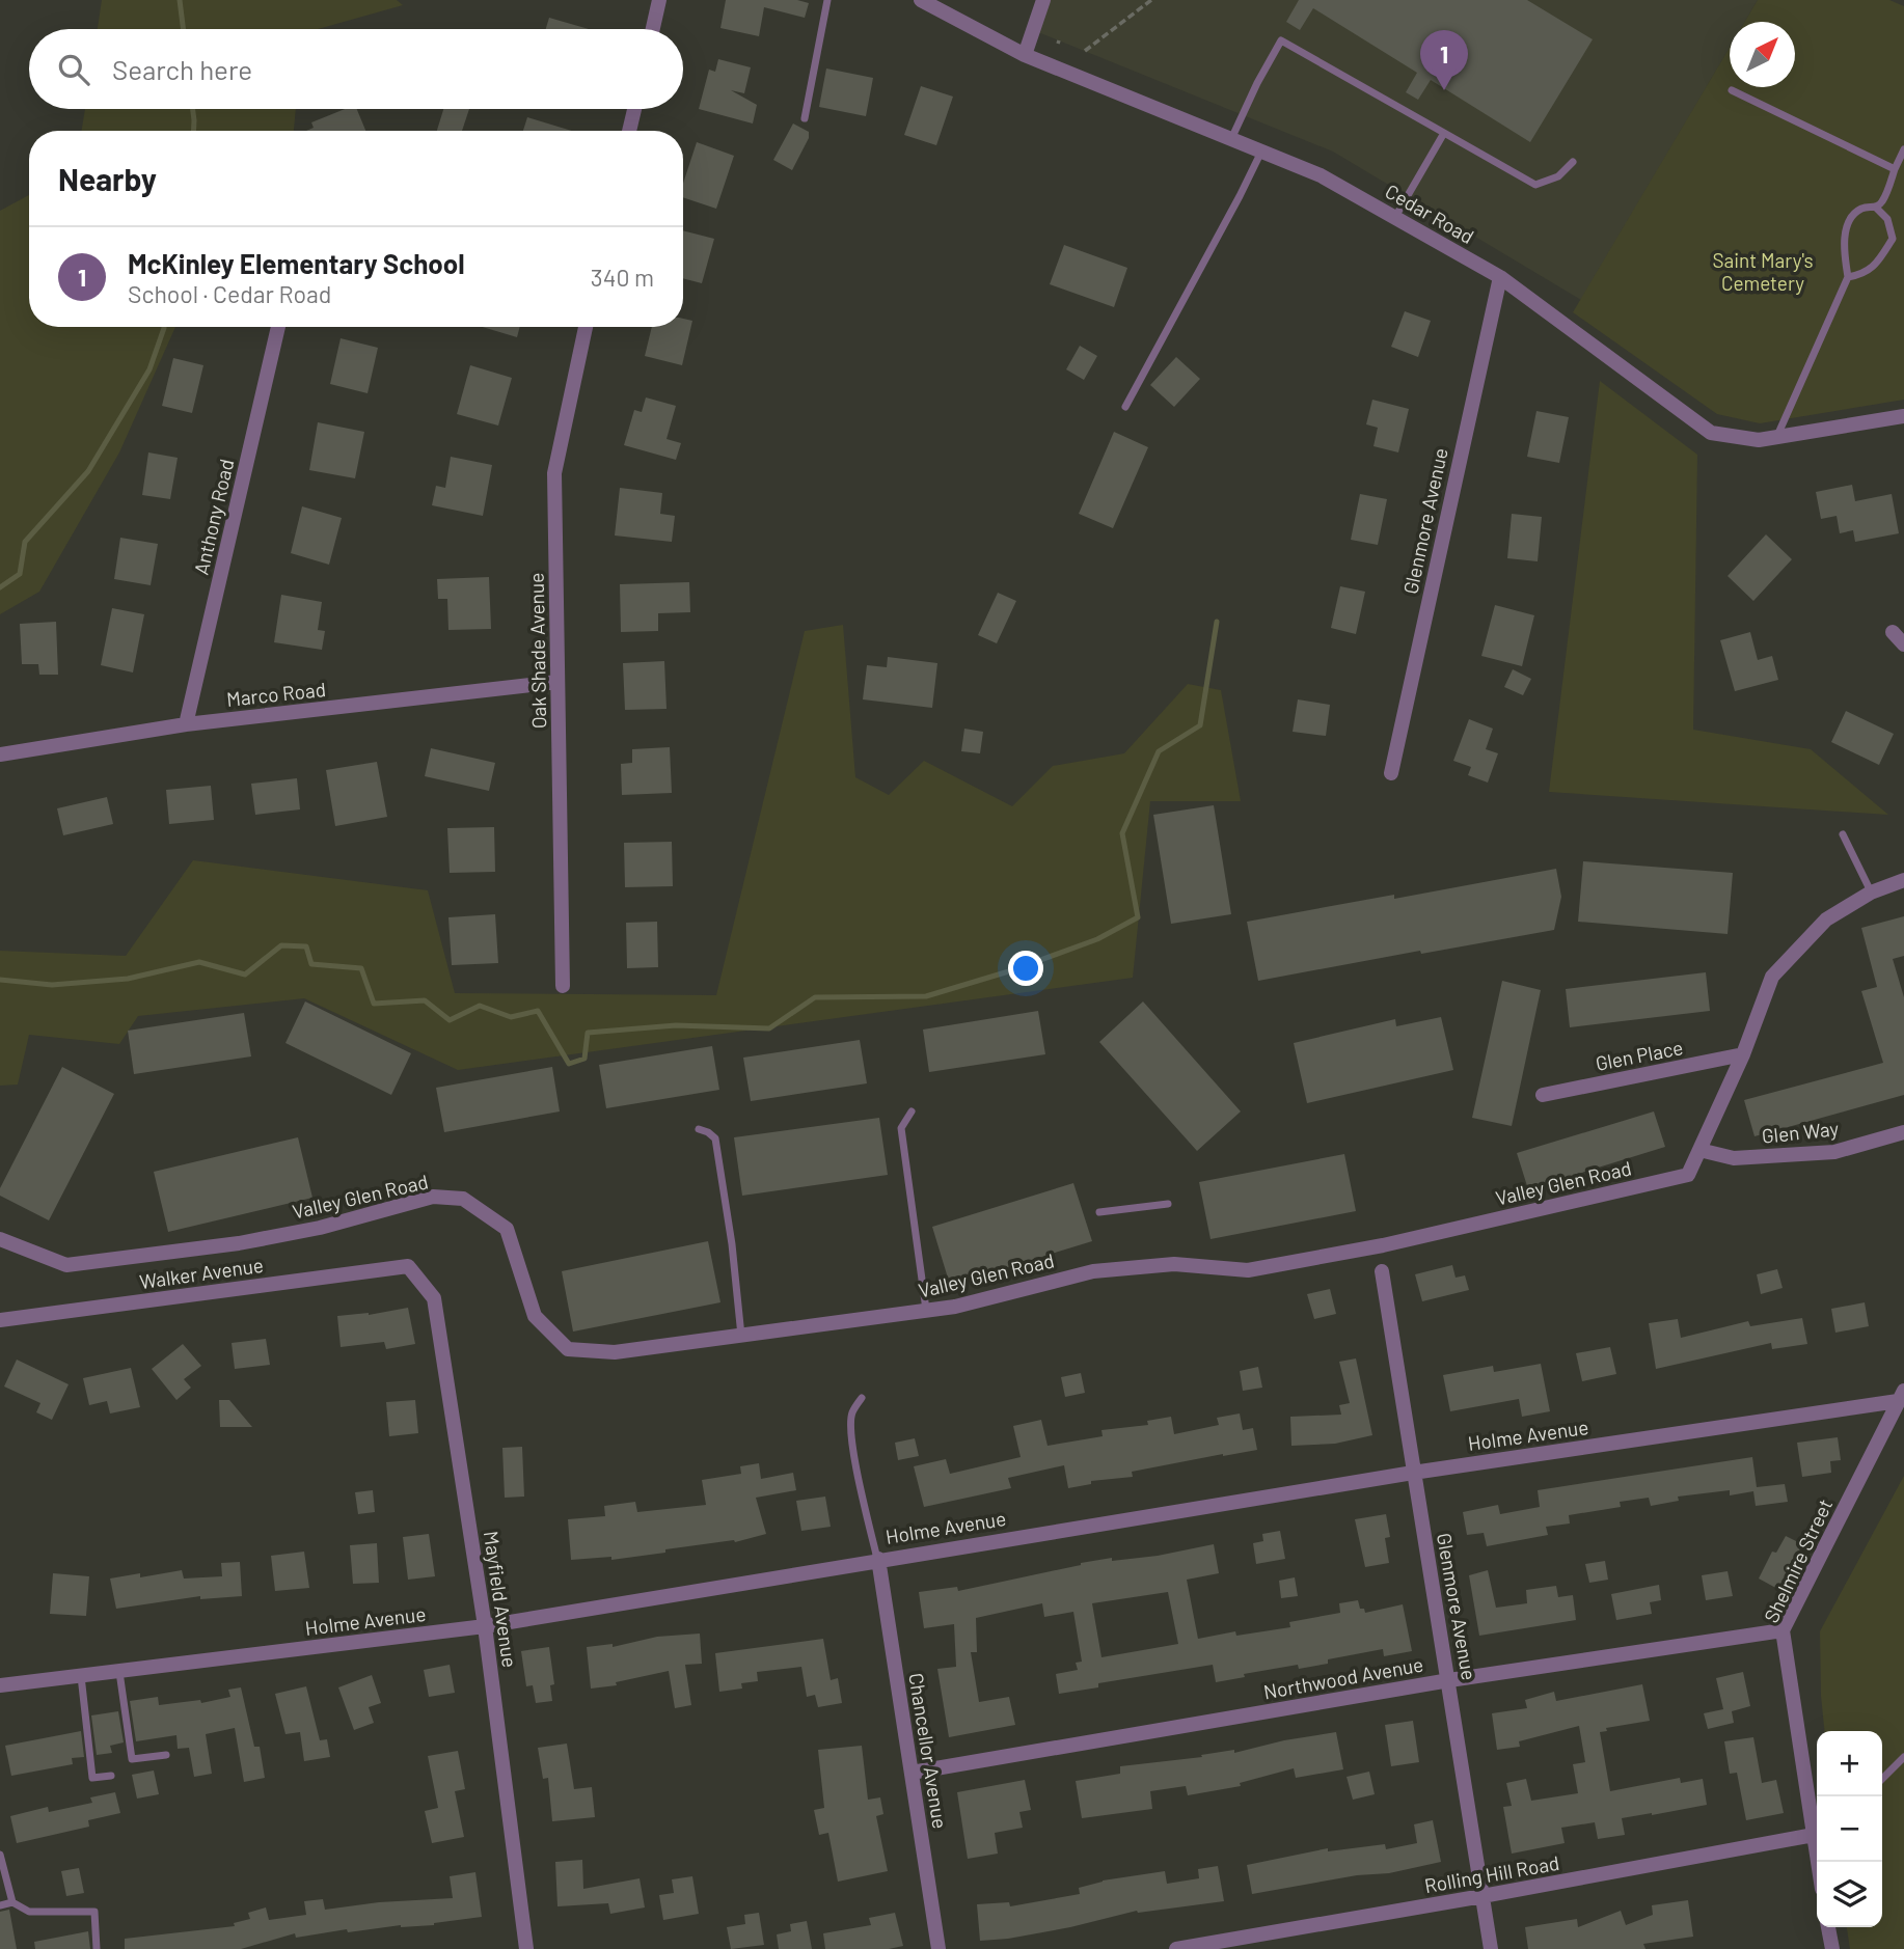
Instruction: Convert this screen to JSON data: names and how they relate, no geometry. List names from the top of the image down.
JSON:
{
  "streets": {
    "street": [
      "Cedar Road",
      "Anthony Road",
      "Glenmore Avenue",
      "Oak Shade Avenue",
      "Marco Road",
      "Glen Place",
      "Glen Way",
      "Valley Glen Road",
      "Walker Avenue",
      "Holme Avenue",
      "Shelmire Street",
      "Mayfield Avenue",
      "Northwood Avenue",
      "Chancellor Avenue",
      "Rolling Hill Road"
    ]
  },
  "crossings": [
    ["Cedar Road", "Glenmore Avenue"],
    ["Anthony Road", "Marco Road"],
    ["Glenmore Avenue", "Holme Avenue"],
    ["Glenmore Avenue", "Northwood Avenue"],
    ["Glenmore Avenue", "Rolling Hill Road"],
    ["Oak Shade Avenue", "Marco Road"],
    ["Glen Place", "Valley Glen Road"],
    ["Glen Way", "Valley Glen Road"],
    ["Walker Avenue", "Mayfield Avenue"],
    ["Holme Avenue", "Shelmire Street"],
    ["Holme Avenue", "Mayfield Avenue"],
    ["Holme Avenue", "Chancellor Avenue"],
    ["Shelmire Street", "Northwood Avenue"],
    ["Northwood Avenue", "Chancellor Avenue"]
  ],
  "parks": ["Saint Mary's Cemetery"],
  "north": "top right",
  "page": {
    "search": "Search here",
    "pins": "1",
    "heading": "Nearby",
    "list": [
      {
        "mark": "1",
        "name": "McKinley Elementary School",
        "note": "School · Cedar Road",
        "value": "340 m"
      }
    ],
    "map_buttons": ["+", "−"]
  }
}
